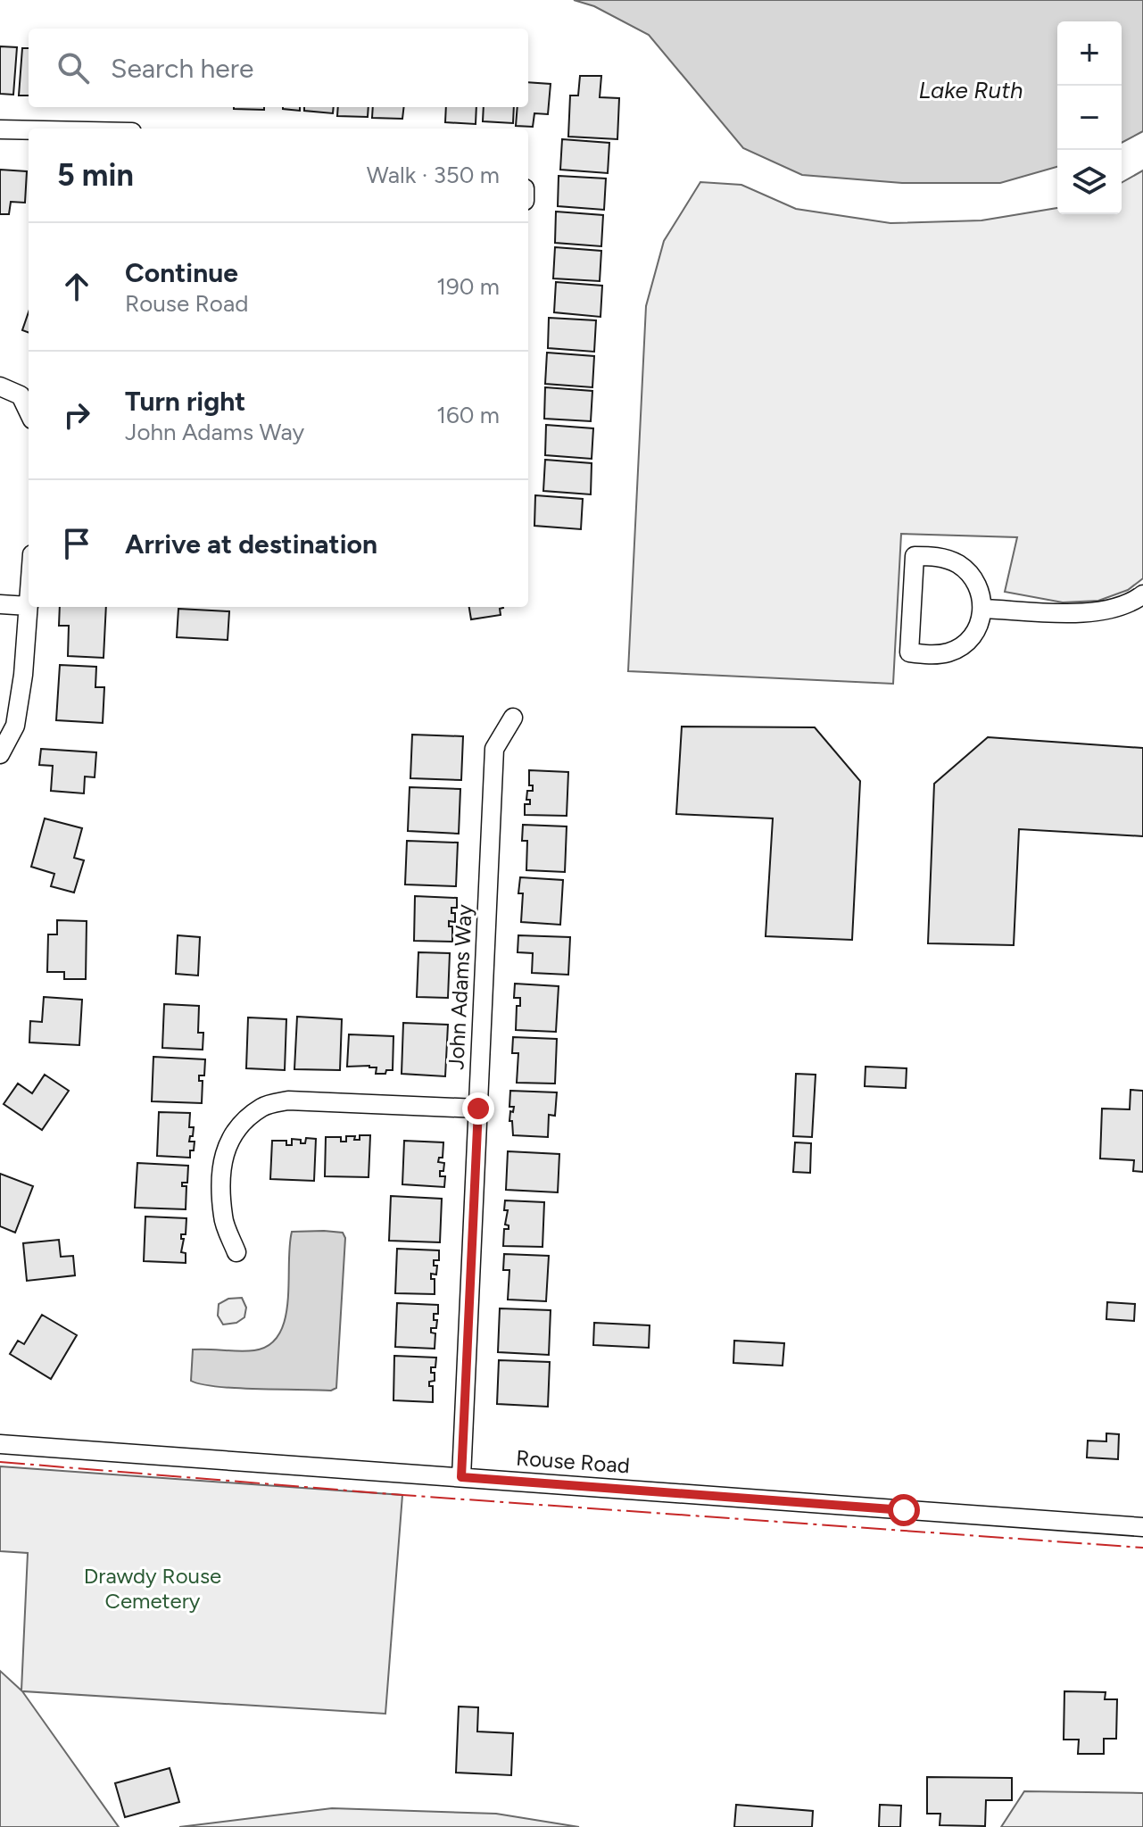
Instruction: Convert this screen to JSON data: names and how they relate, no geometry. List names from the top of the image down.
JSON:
{
  "streets": {
    "street": ["John Adams Way", "Rouse Road"]
  },
  "crossings": [
    ["John Adams Way", "Rouse Road"]
  ],
  "water": ["Lake Ruth"],
  "parks": ["Drawdy Rouse Cemetery"],
  "page": {
    "map_buttons": ["+", "−"],
    "search": "Search here",
    "heading": ["5 min", "Walk · 350 m"],
    "list": [
      ["Continue", "Rouse Road", "190 m"],
      ["Turn right", "John Adams Way", "160 m"],
      "Arrive at destination"
    ]
  }
}
